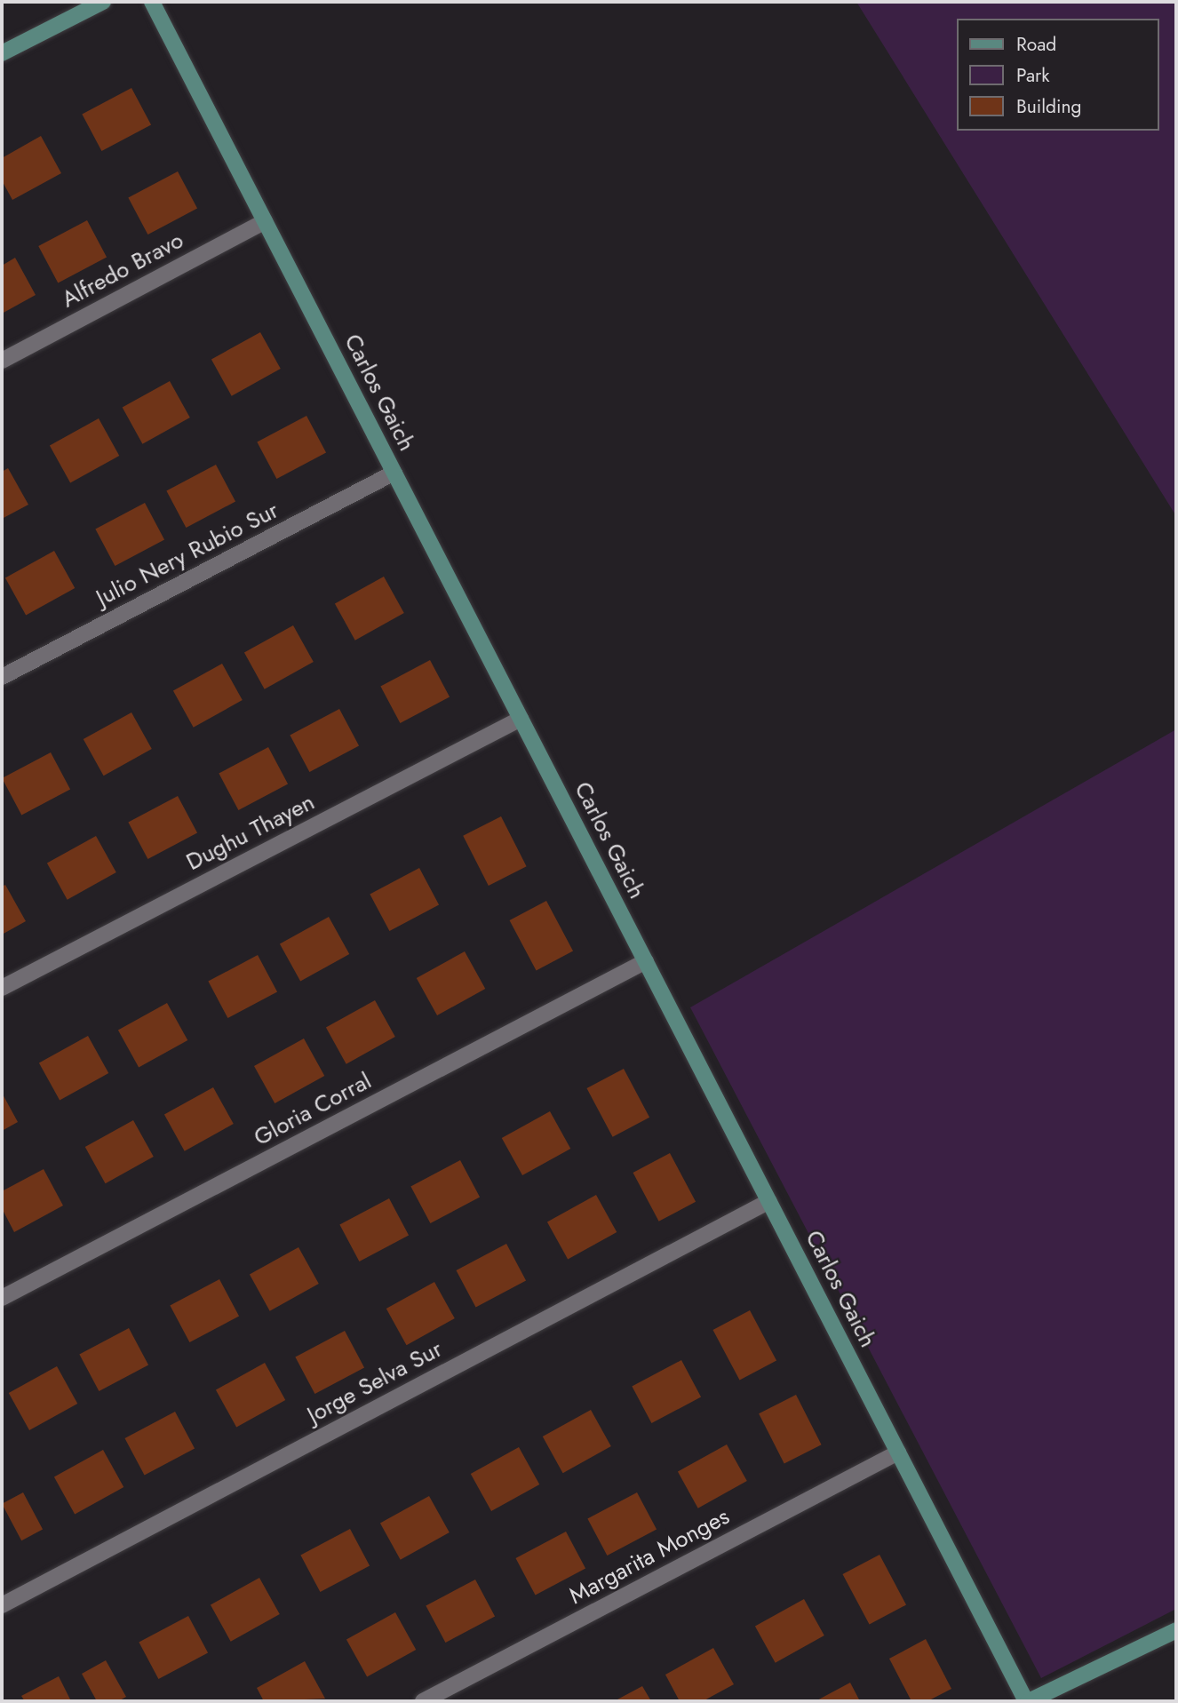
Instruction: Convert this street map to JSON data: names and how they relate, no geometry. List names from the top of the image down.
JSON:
{
  "streets": {
    "street": [
      "Alfredo Bravo",
      "Carlos Gaich",
      "Julio Nery Rubio Sur",
      "Dughu Thayen",
      "Gloria Corral",
      "Jorge Selva Sur",
      "Margarita Monges"
    ]
  },
  "crossings": [
    ["Alfredo Bravo", "Carlos Gaich"],
    ["Carlos Gaich", "Julio Nery Rubio Sur"],
    ["Carlos Gaich", "Dughu Thayen"],
    ["Carlos Gaich", "Gloria Corral"],
    ["Carlos Gaich", "Jorge Selva Sur"],
    ["Carlos Gaich", "Margarita Monges"]
  ],
  "legend": ["Road", "Park", "Building"]
}
